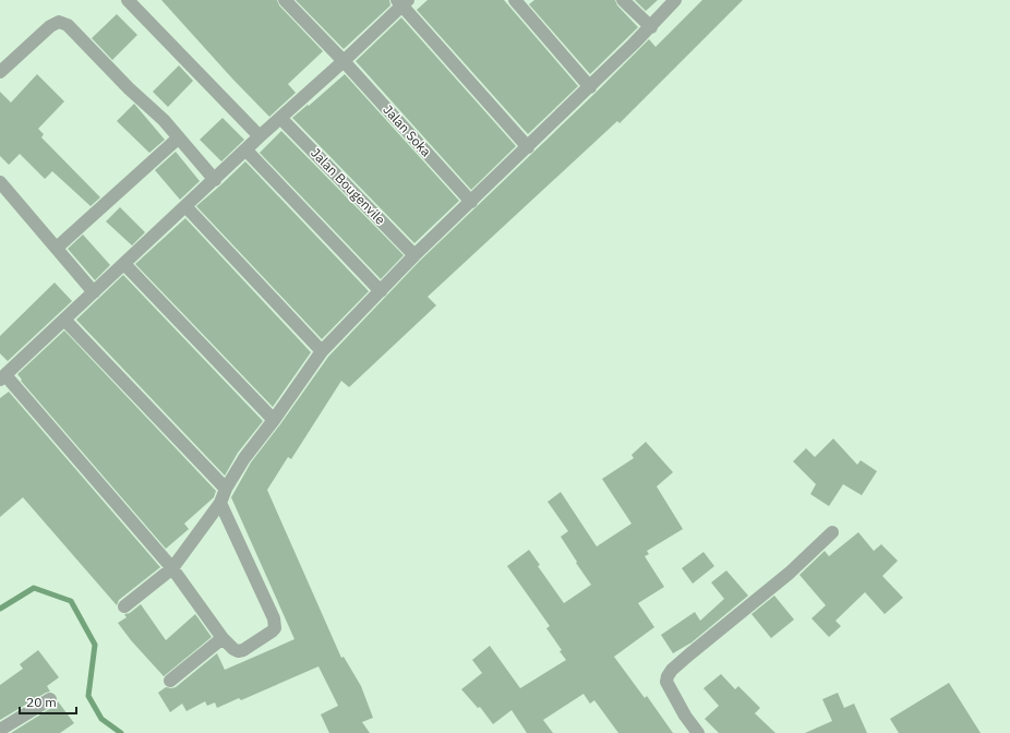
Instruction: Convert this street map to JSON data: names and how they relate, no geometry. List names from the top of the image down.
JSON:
{
  "streets": {
    "street": ["Jalan Soka", "Jalan Bougenvile"]
  },
  "scale_bar": "20 m"
}
